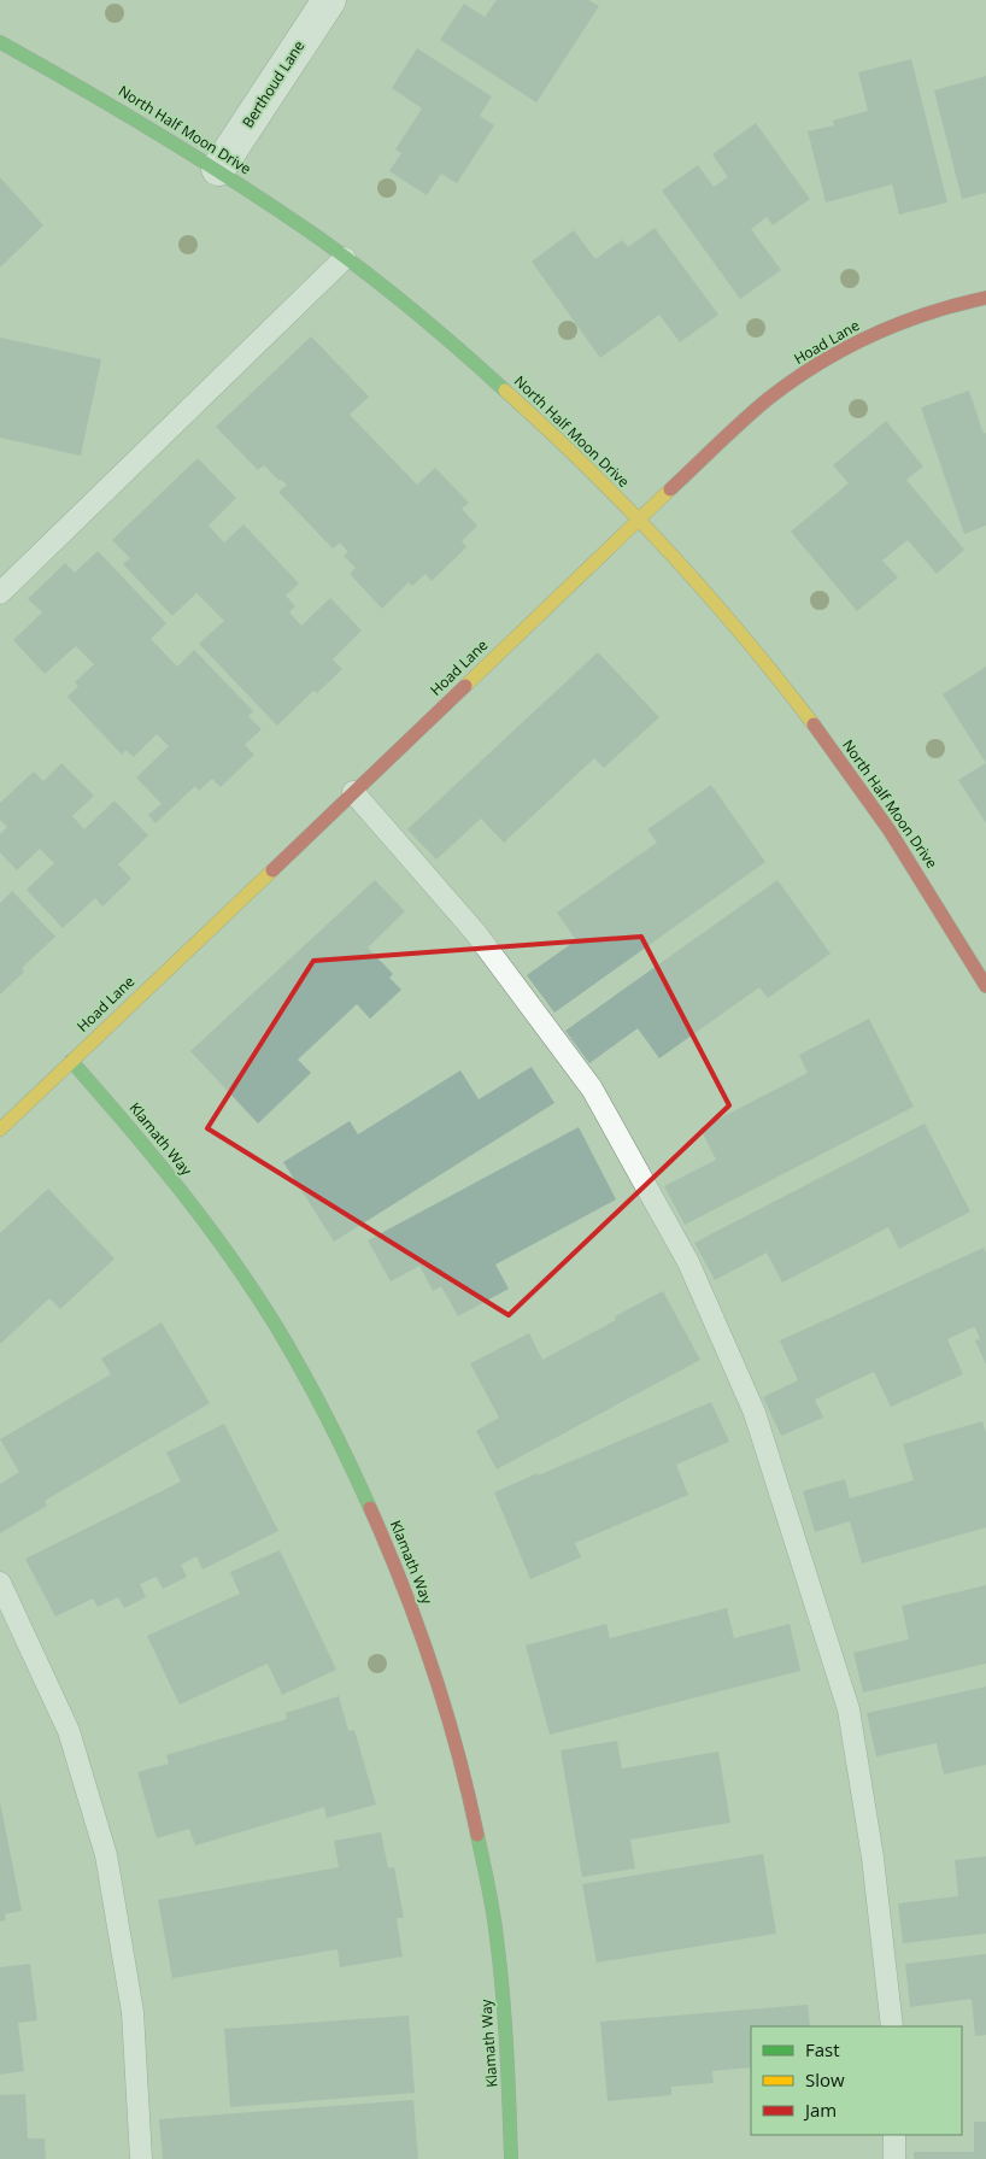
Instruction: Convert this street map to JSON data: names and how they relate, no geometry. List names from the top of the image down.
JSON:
{
  "streets": {
    "street": [
      "Berthoud Lane",
      "North Half Moon Drive",
      "Hoad Lane",
      "Klamath Way"
    ]
  },
  "crossings": [
    ["Berthoud Lane", "North Half Moon Drive"],
    ["North Half Moon Drive", "Hoad Lane"],
    ["Hoad Lane", "Klamath Way"]
  ],
  "legend": ["Fast", "Slow", "Jam"]
}
